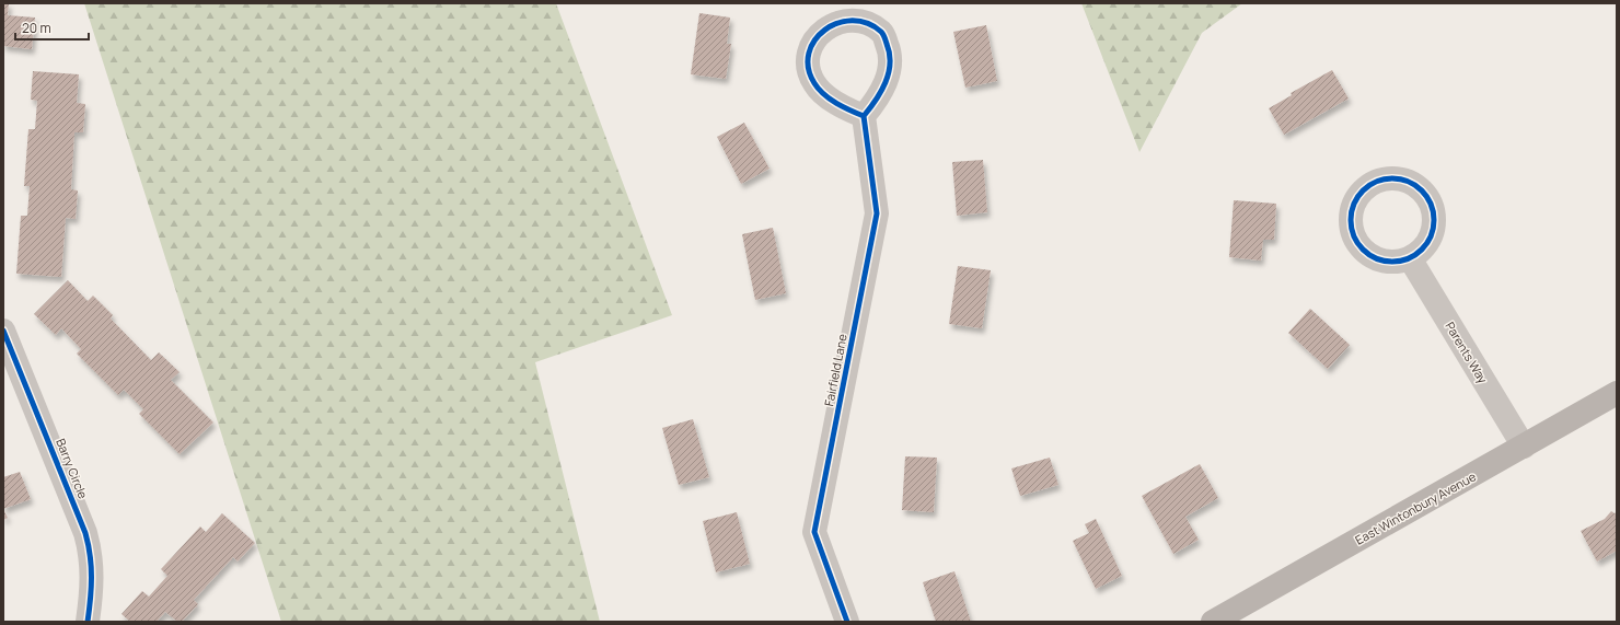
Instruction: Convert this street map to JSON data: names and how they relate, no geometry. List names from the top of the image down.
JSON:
{
  "streets": {
    "main road": ["East Wintonbury Avenue"],
    "street": ["Parents Way", "Fairfield Lane", "Barry Circle"]
  },
  "crossings": [
    ["Parents Way", "East Wintonbury Avenue"]
  ],
  "scale_bar": "20 m"
}
